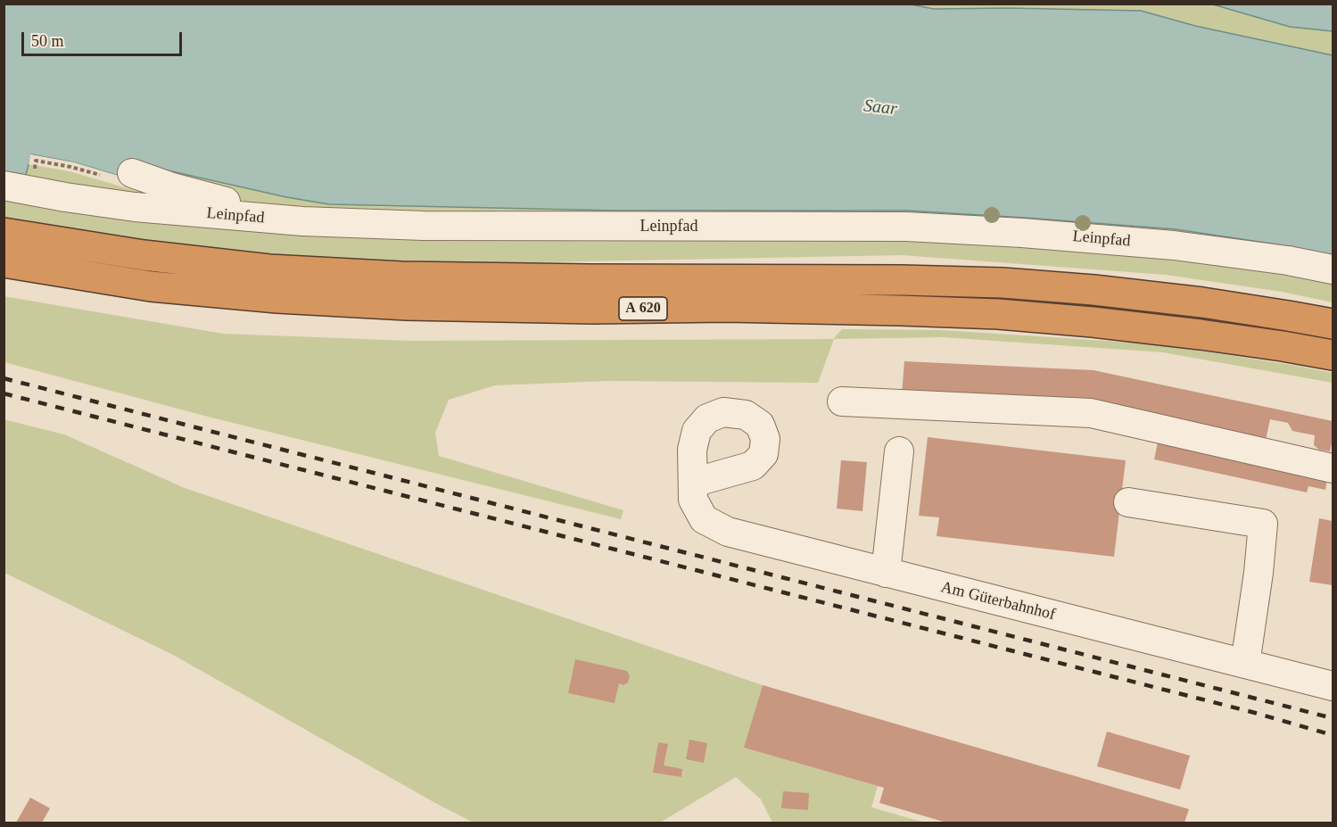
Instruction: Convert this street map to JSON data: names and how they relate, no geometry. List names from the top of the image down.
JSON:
{
  "streets": {
    "highway": ["A 620"],
    "lane": ["Leinpfad", "Am Güterbahnhof"]
  },
  "water": ["Saar"],
  "scale_bar": "50 m"
}
